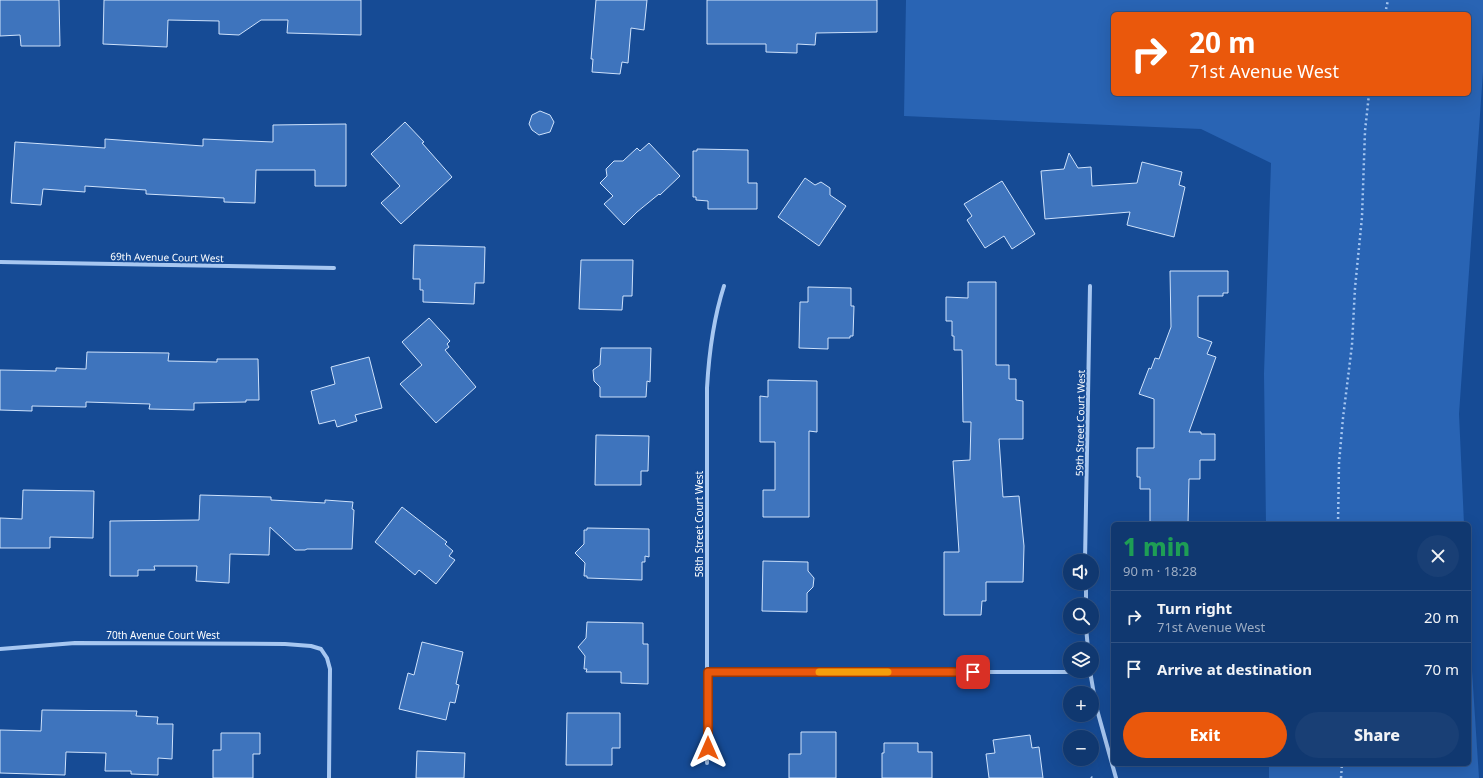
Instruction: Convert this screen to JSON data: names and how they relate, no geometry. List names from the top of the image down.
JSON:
{
  "streets": {
    "street": [
      "69th Avenue Court West",
      "59th Street Court West",
      "58th Street Court West",
      "70th Avenue Court West"
    ]
  },
  "page": {
    "turn": ["20 m", "71st Avenue West"],
    "heading": ["1 min", "90 m · 18:28"],
    "map_buttons": ["+", "−"],
    "list": [
      {
        "name": "Turn right",
        "note": "71st Avenue West",
        "value": "20 m"
      },
      {
        "name": "Arrive at destination",
        "value": "70 m"
      }
    ],
    "buttons": ["Exit", "Share"]
  }
}
